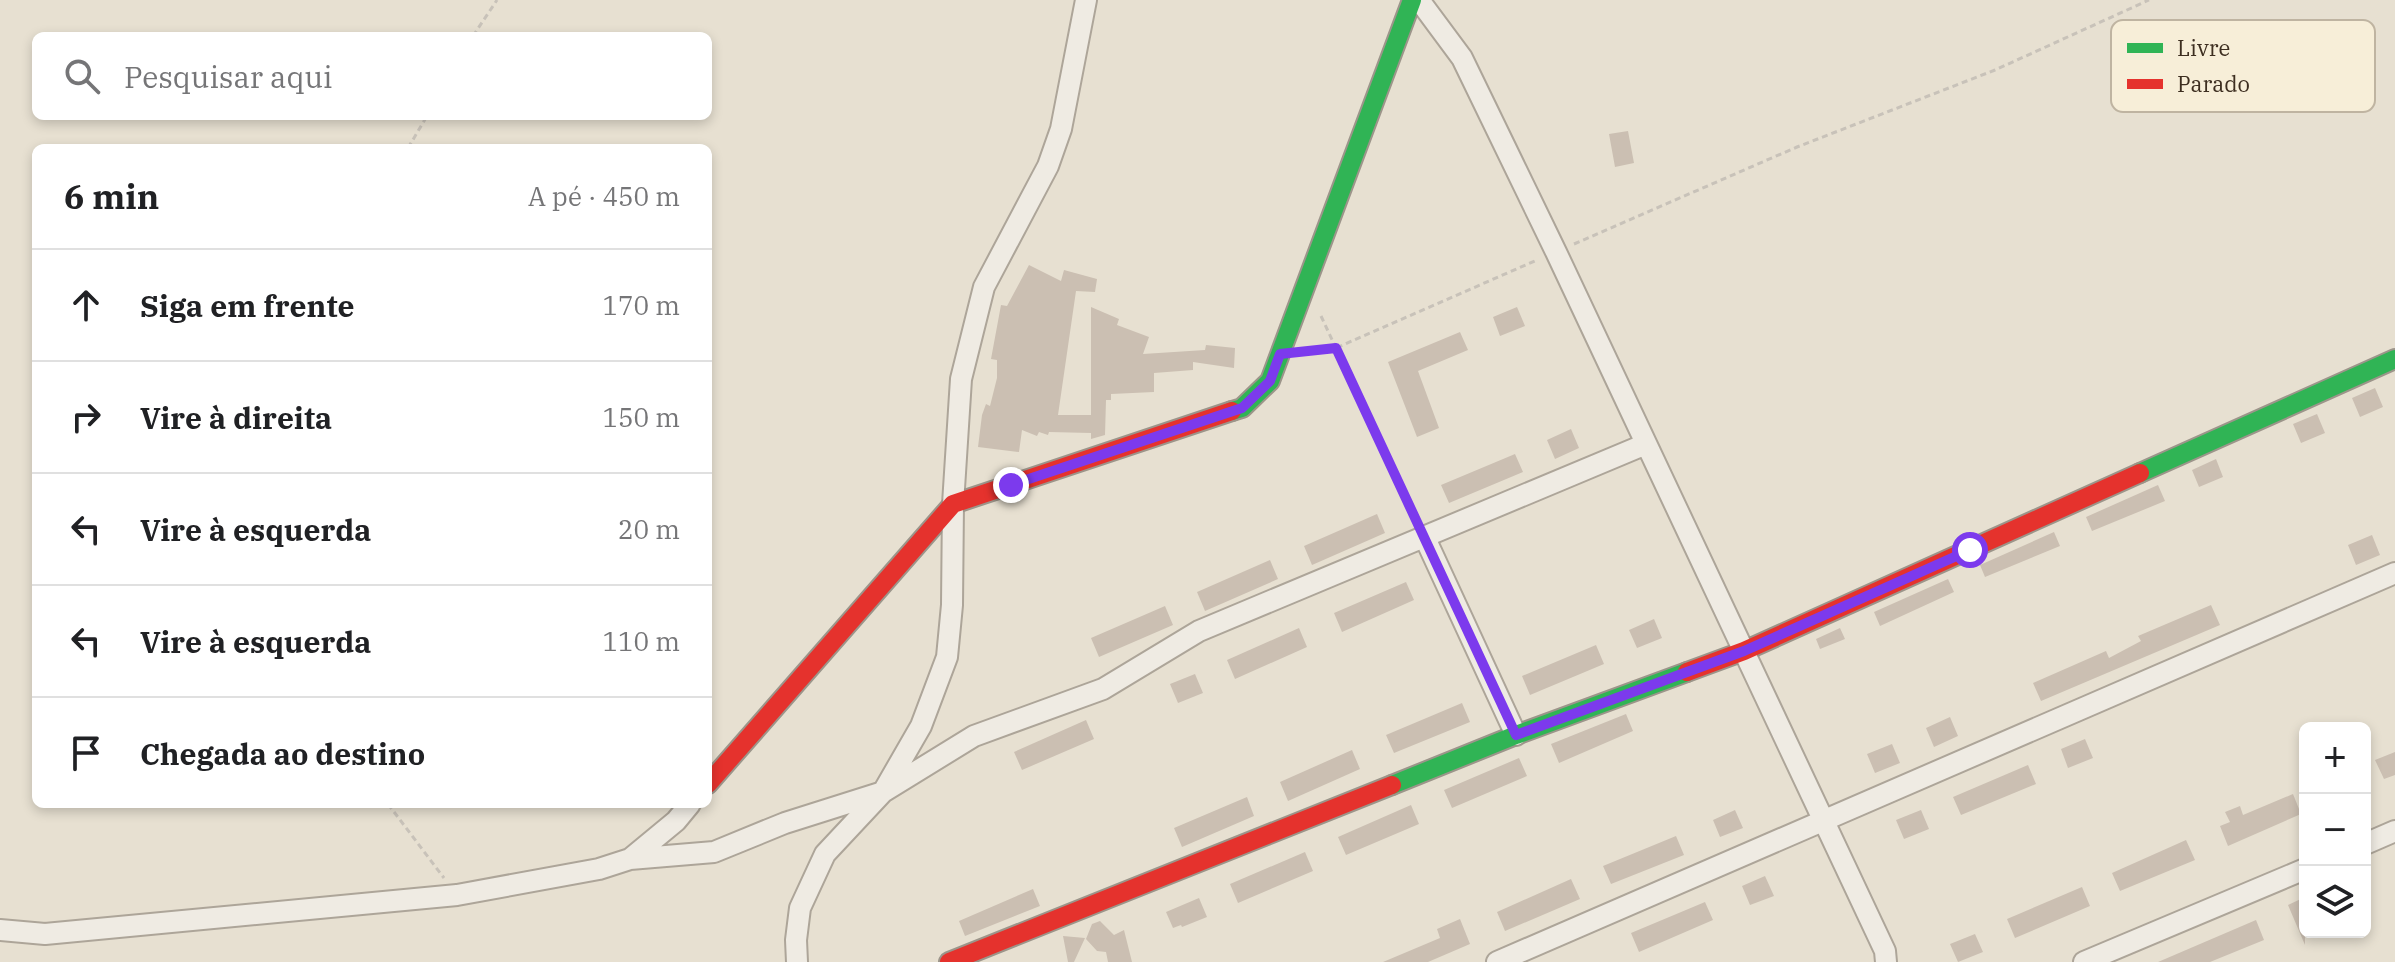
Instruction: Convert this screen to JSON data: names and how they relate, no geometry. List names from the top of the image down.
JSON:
{
  "legend": ["Livre", "Parado"],
  "page": {
    "search": "Pesquisar aqui",
    "heading": ["6 min", "A pé · 450 m"],
    "list": [
      ["Siga em frente", "170 m"],
      ["Vire à direita", "150 m"],
      ["Vire à esquerda", "20 m"],
      ["Vire à esquerda", "110 m"],
      "Chegada ao destino"
    ],
    "map_buttons": ["+", "−"]
  }
}
